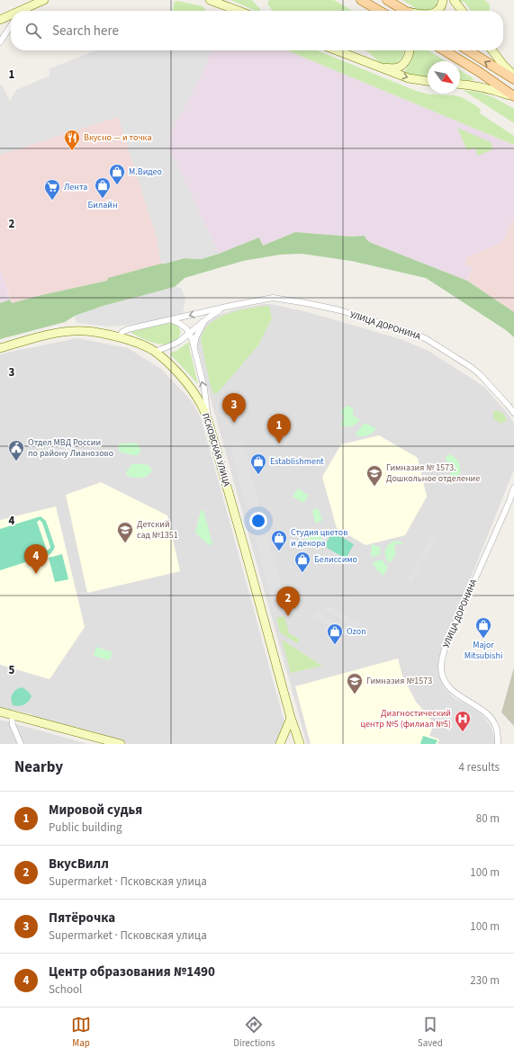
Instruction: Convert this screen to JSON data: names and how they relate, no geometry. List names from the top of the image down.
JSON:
{
  "streets": {
    "street": ["УЛИЦА ДОРОНИНА", "ПСКОВСКАЯ УЛИЦА"]
  },
  "crossings": [
    ["УЛИЦА ДОРОНИНА", "ПСКОВСКАЯ УЛИЦА"]
  ],
  "places": {
    "restaurant": ["Вкусно — и точка"],
    "shop": [
      "М.Видео",
      "Билайн",
      "Establishment",
      "Студия цветов и декора",
      "Белиссимо",
      "Major Mitsubishi",
      "Ozon"
    ],
    "supermarket": ["Лента"],
    "public building": ["Отдел МВД России по району Лианозово"],
    "school or university": ["Гимназия № 1573. Дошкольное отделение", "Детский сад №1351", "Гимназия №1573"],
    "hospital": ["Диагностический центр №5 (филиал №5)"]
  },
  "north": "bottom right",
  "page": {
    "search": "Search here",
    "pins": [
      "3",
      "1",
      "4",
      "2"
    ],
    "heading": ["Nearby", "4 results"],
    "list": [
      {
        "mark": "1",
        "name": "Мировой судья",
        "note": "Public building",
        "value": "80 m"
      },
      {
        "mark": "2",
        "name": "ВкусВилл",
        "note": "Supermarket · Псковская улица",
        "value": "100 m"
      },
      {
        "mark": "3",
        "name": "Пятёрочка",
        "note": "Supermarket · Псковская улица",
        "value": "100 m"
      },
      {
        "mark": "4",
        "name": "Центр образования №1490",
        "note": "School",
        "value": "230 m"
      }
    ],
    "nav": ["Map", "Directions", "Saved"]
  },
  "grid": {
    "rows": [
      "1",
      "2",
      "3",
      "4",
      "5"
    ]
  }
}
